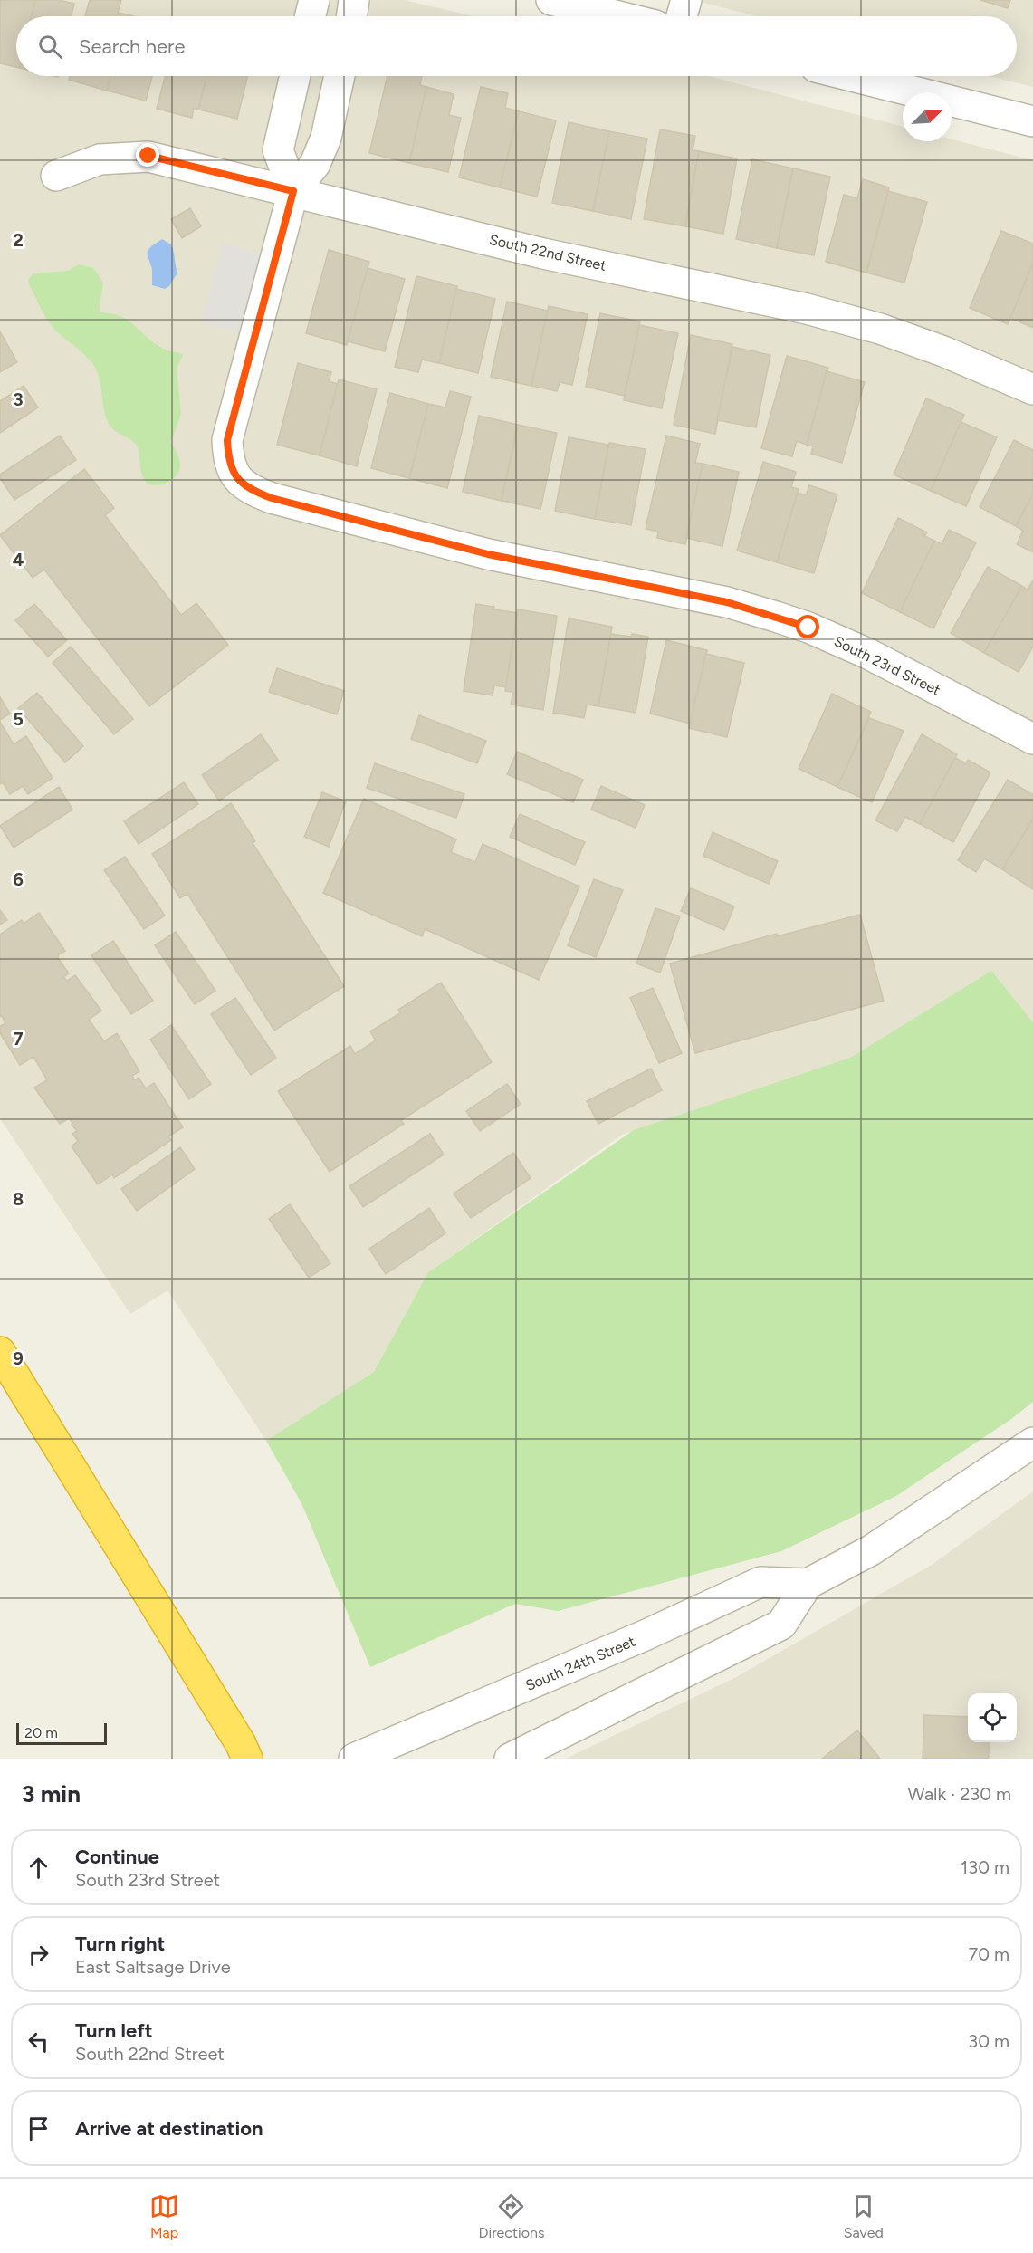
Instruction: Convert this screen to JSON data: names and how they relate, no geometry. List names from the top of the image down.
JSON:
{
  "streets": {
    "street": ["South 22nd Street", "South 23rd Street", "South 24th Street"]
  },
  "crossings": [
    ["South 22nd Street", "South 23rd Street"]
  ],
  "scale_bar": "20 m",
  "north": "top right",
  "page": {
    "search": "Search here",
    "scale": "20 m",
    "heading": ["3 min", "Walk · 230 m"],
    "list": [
      ["Continue", "South 23rd Street", "130 m"],
      ["Turn right", "East Saltsage Drive", "70 m"],
      ["Turn left", "South 22nd Street", "30 m"],
      "Arrive at destination"
    ],
    "nav": ["Map", "Directions", "Saved"]
  },
  "grid": {
    "rows": [
      "2",
      "3",
      "4",
      "5",
      "6",
      "7",
      "8",
      "9"
    ]
  }
}
